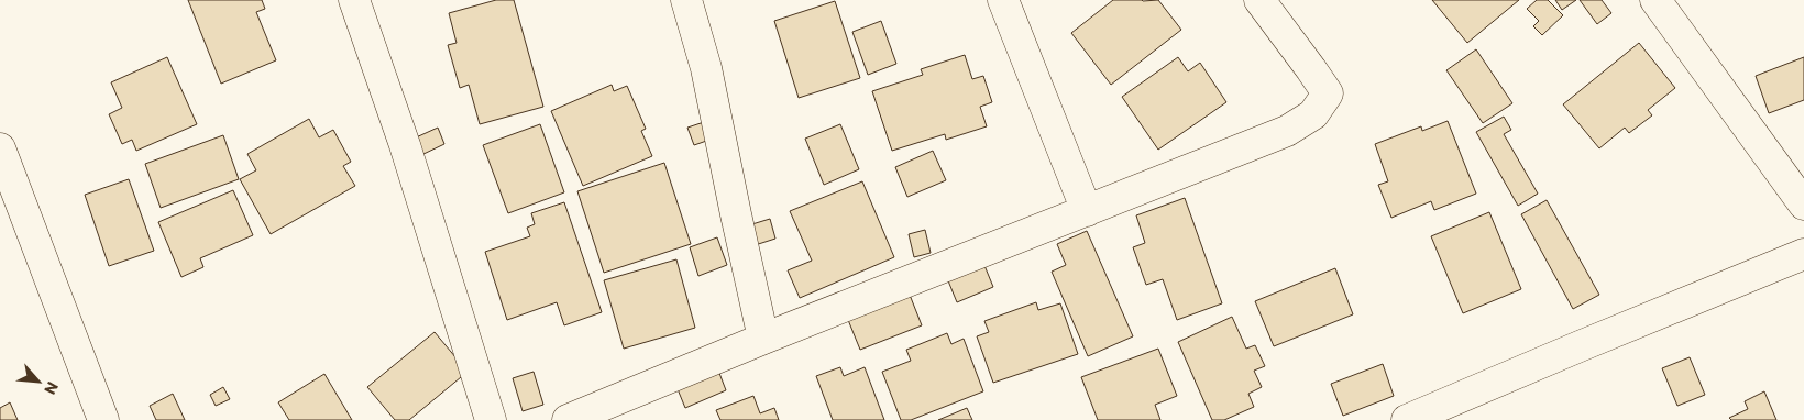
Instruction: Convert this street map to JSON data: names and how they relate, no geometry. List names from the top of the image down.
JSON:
{
  "north": "bottom right"
}
